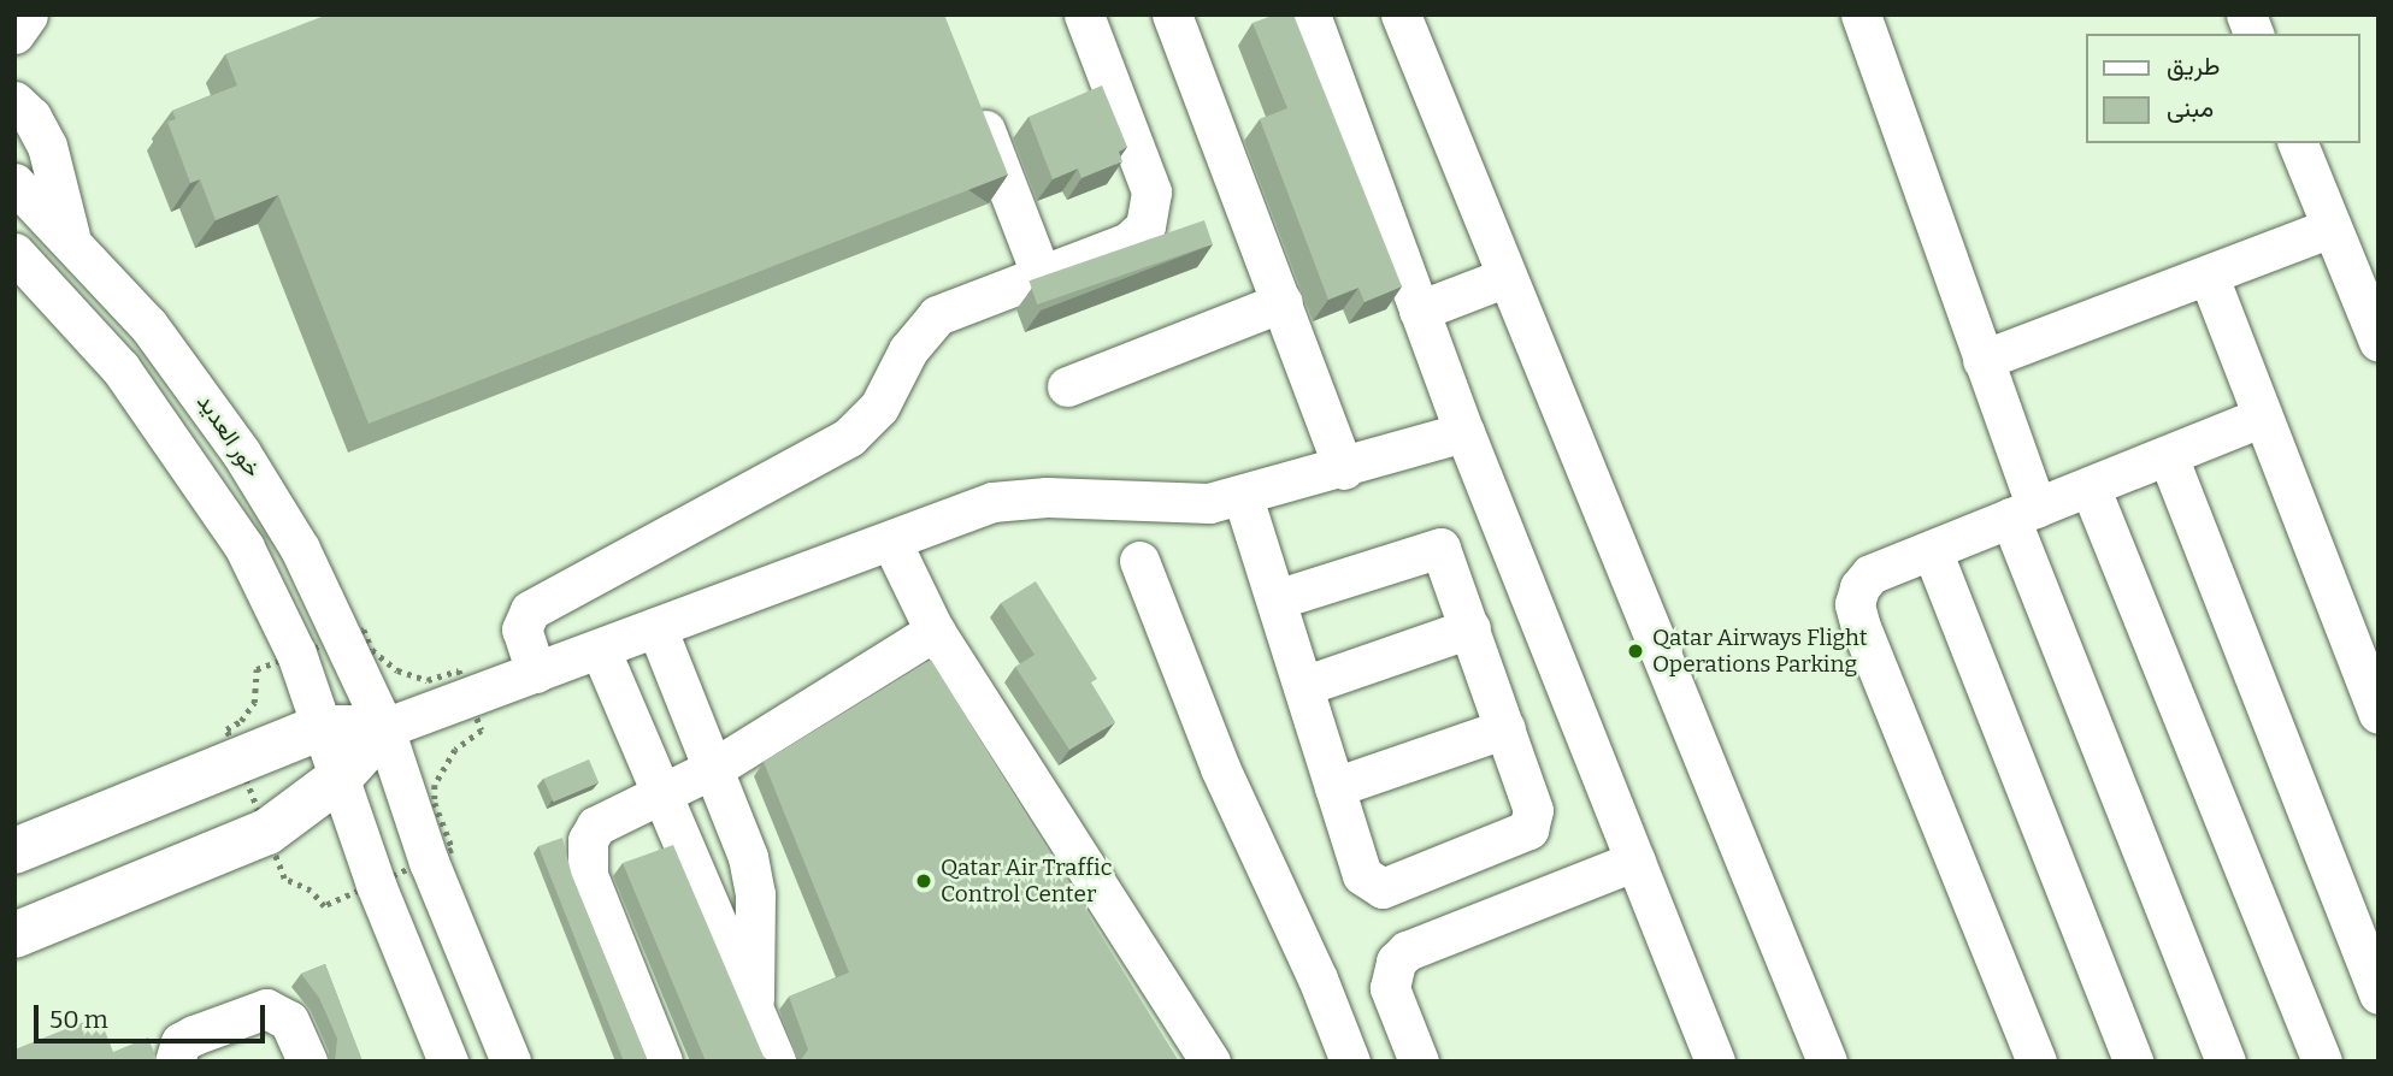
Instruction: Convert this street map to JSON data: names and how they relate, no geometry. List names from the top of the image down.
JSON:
{
  "streets": {
    "street": ["خور العديد"]
  },
  "places": ["Qatar Airways Flight Operations Parking", "Qatar Air Traffic Control Center"],
  "legend": ["طريق", "مبنى"],
  "scale_bar": "50 m"
}
